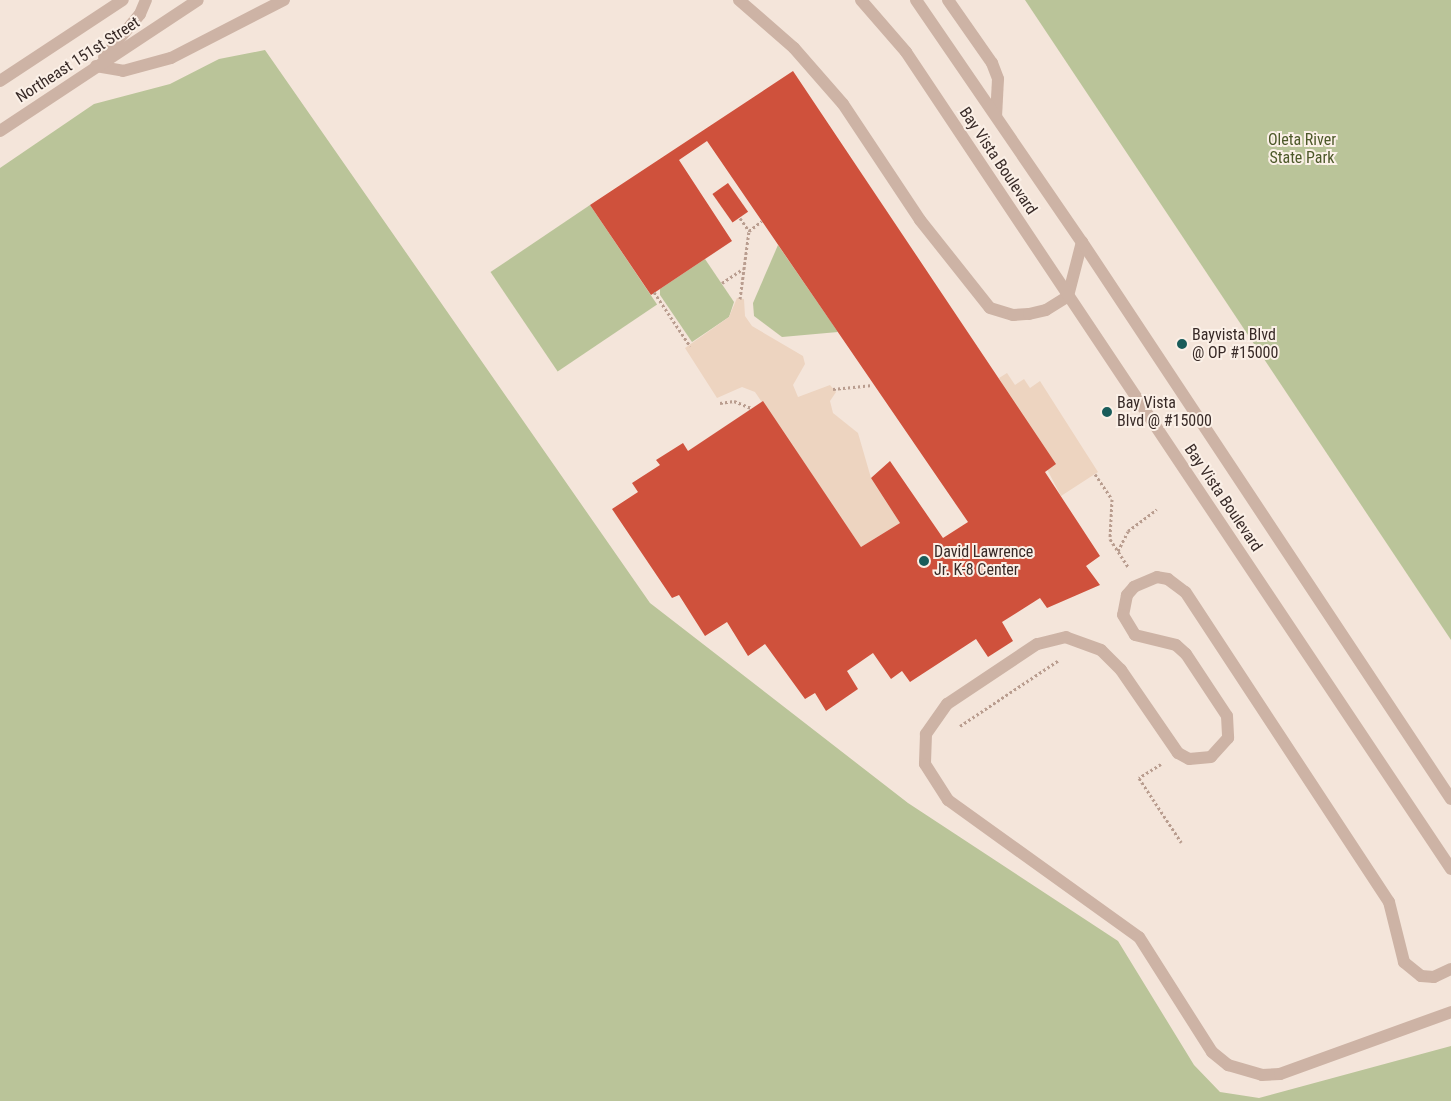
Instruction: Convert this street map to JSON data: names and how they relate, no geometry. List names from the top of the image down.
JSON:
{
  "streets": {
    "street": ["Northeast 151st Street", "Bay Vista Boulevard"]
  },
  "parks": ["Oleta River State Park"],
  "places": ["Bayvista Blvd @ OP #15000", "Bay Vista Blvd @ #15000", "David Lawrence Jr. K-8 Center"]
}
